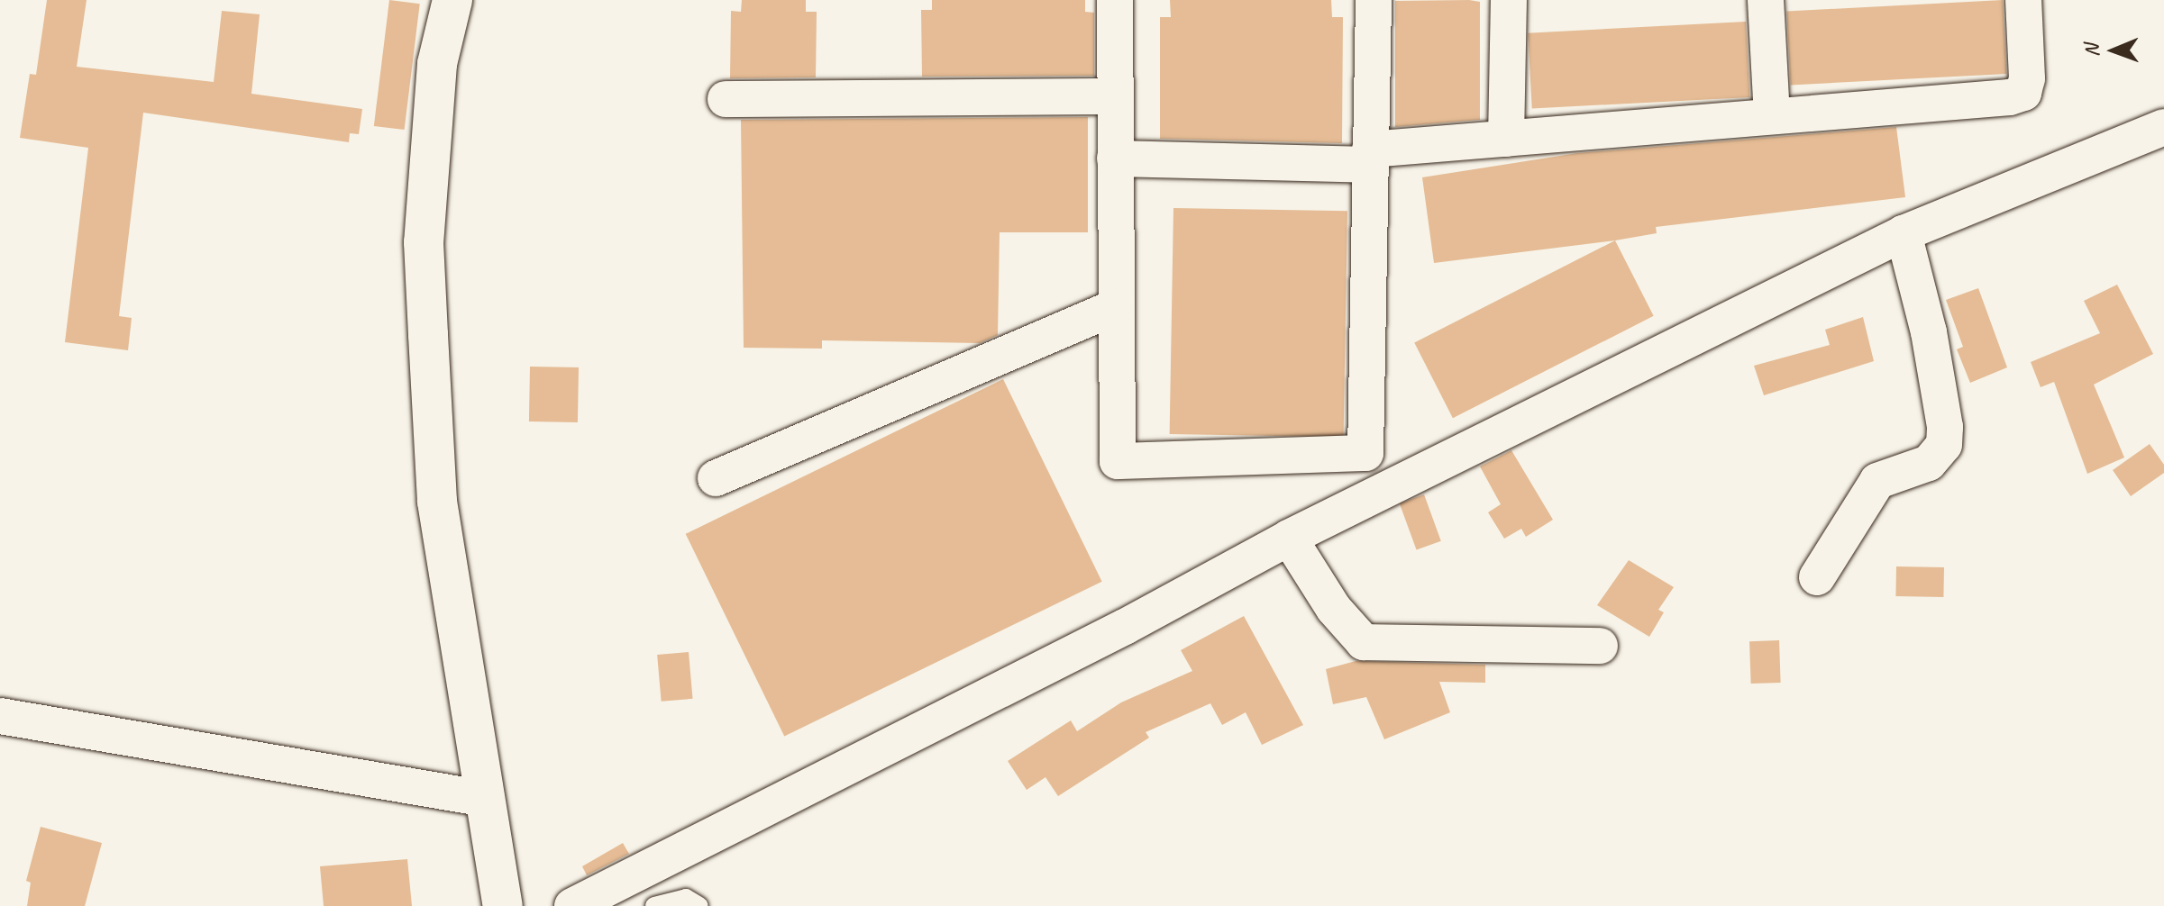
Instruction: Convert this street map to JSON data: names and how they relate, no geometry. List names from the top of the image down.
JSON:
{
  "north": "left"
}
